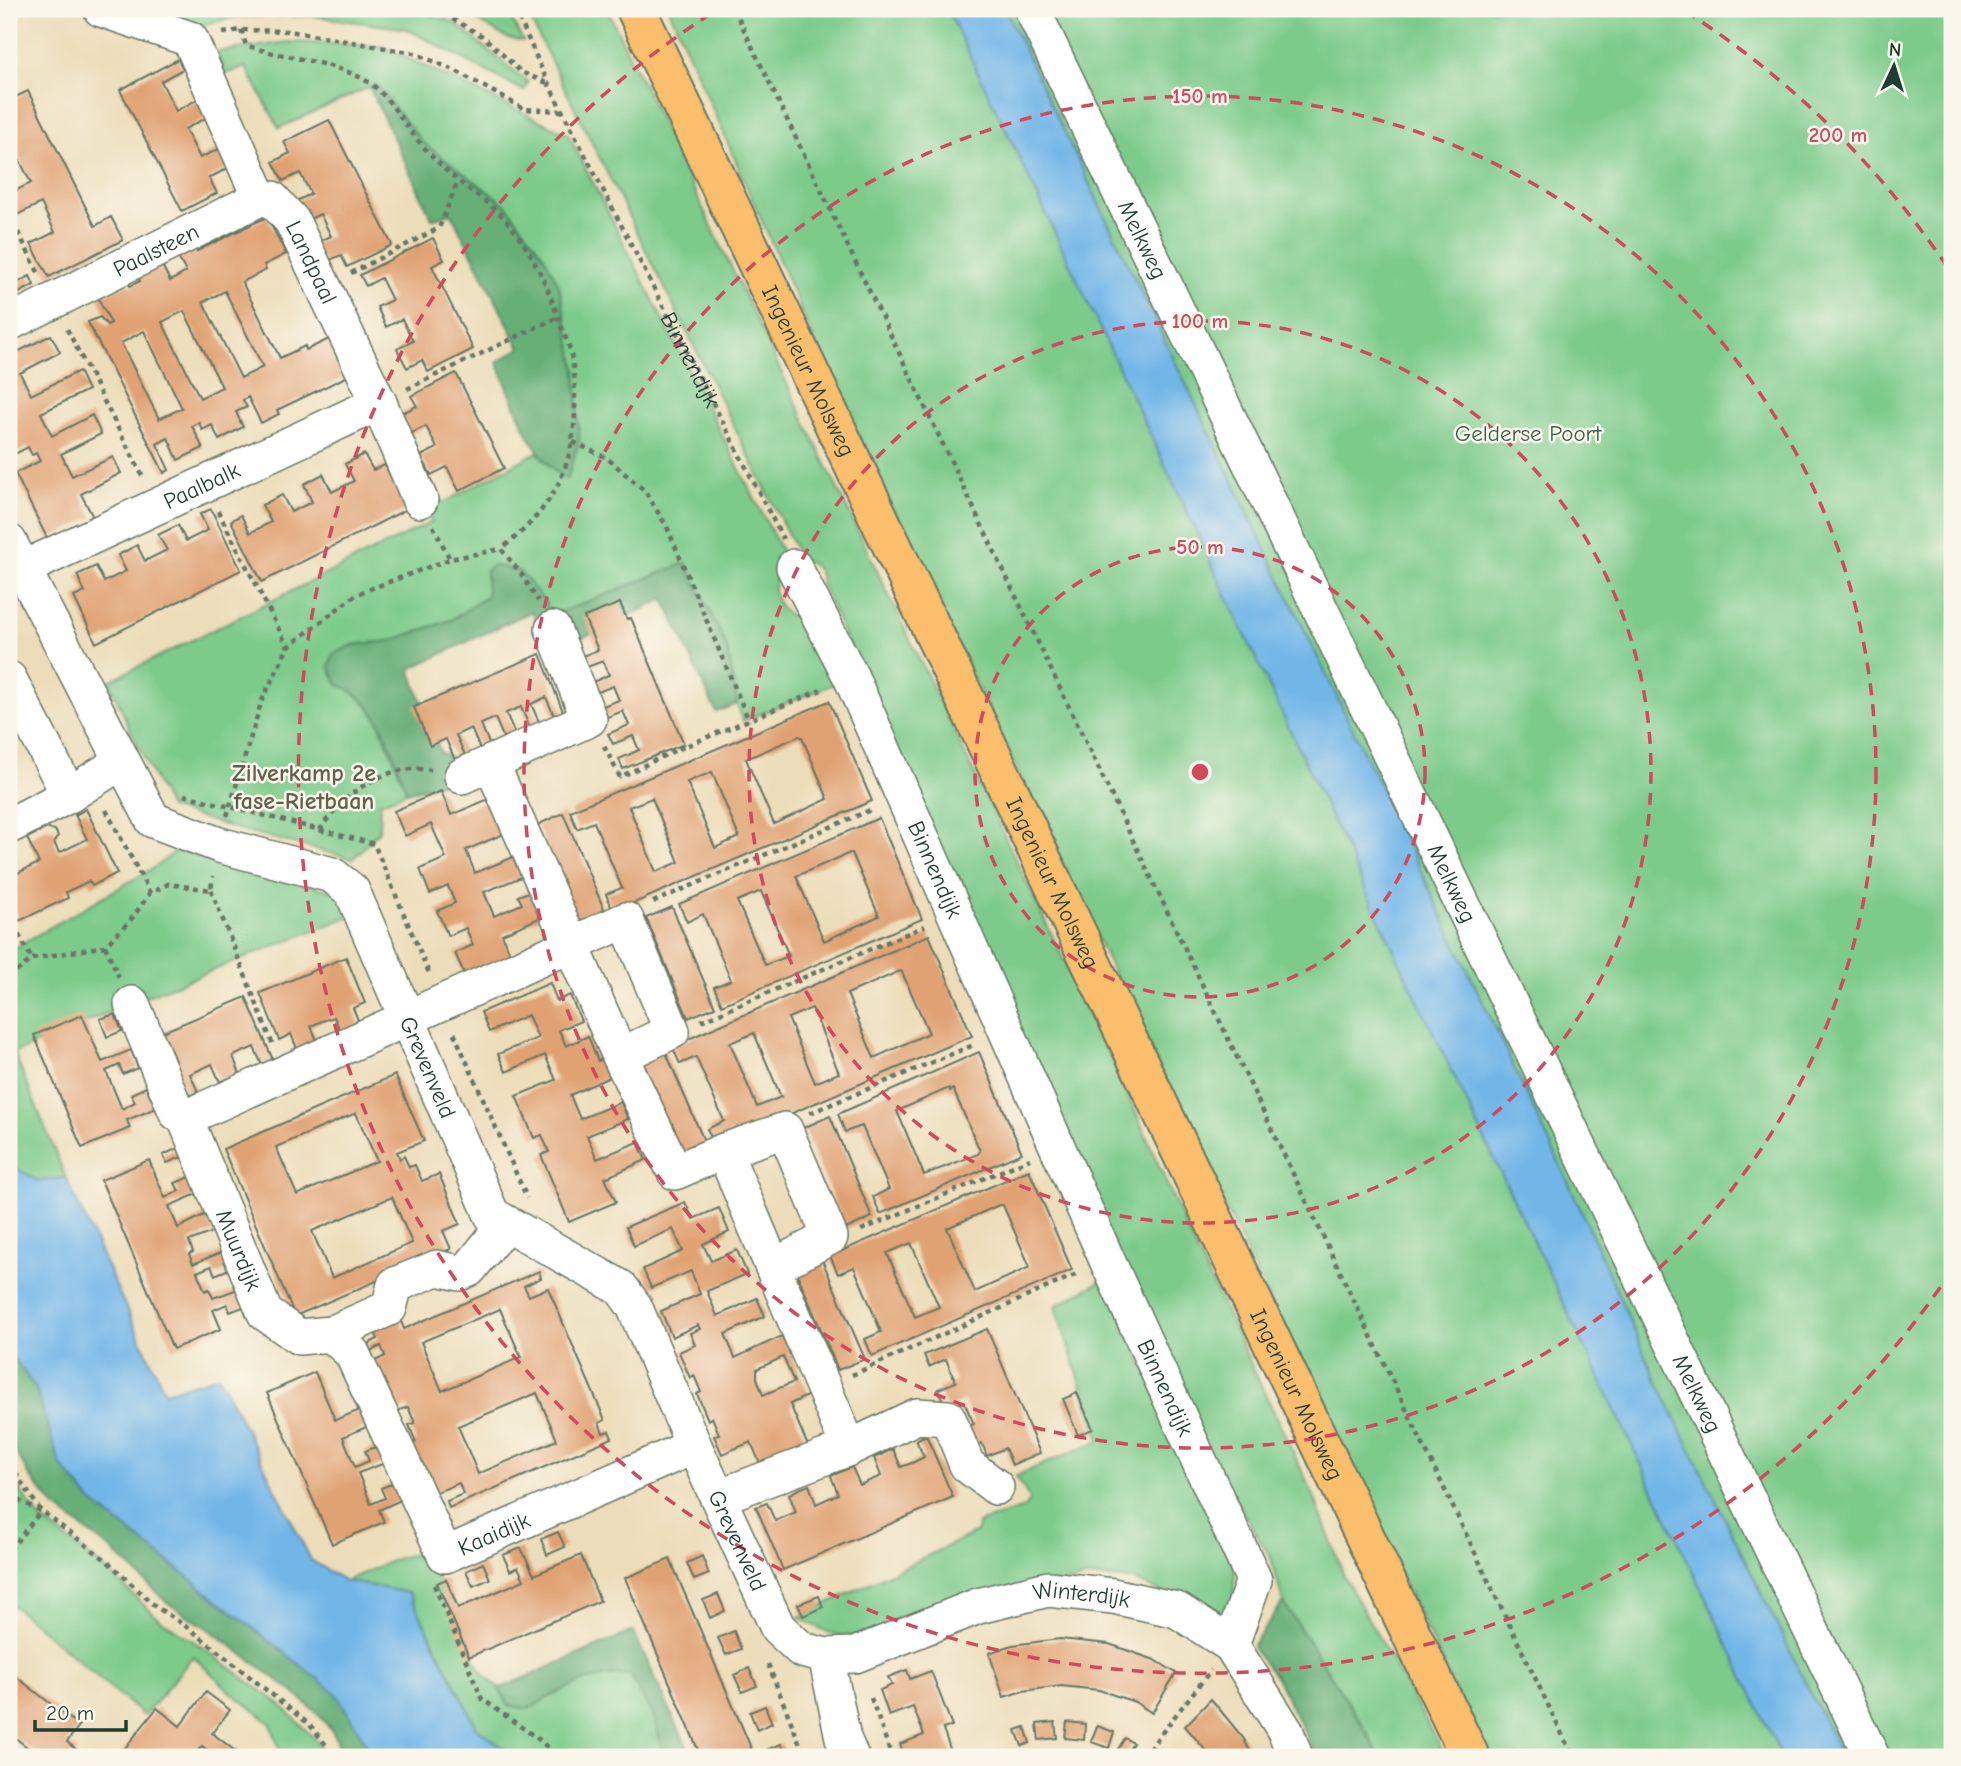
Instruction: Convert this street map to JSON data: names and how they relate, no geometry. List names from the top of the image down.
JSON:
{
  "streets": {
    "main road": ["Ingenieur Molsweg"],
    "street": [
      "Melkweg",
      "Paalsteen",
      "Landpaal",
      "Binnendijk",
      "Paalbalk",
      "Grevenveld",
      "Muurdijk",
      "Kaaidijk",
      "Winterdijk"
    ]
  },
  "crossings": [
    ["Paalsteen", "Landpaal"],
    ["Landpaal", "Paalbalk"],
    ["Binnendijk", "Winterdijk"],
    ["Paalbalk", "Grevenveld"],
    ["Grevenveld", "Kaaidijk"],
    ["Grevenveld", "Winterdijk"],
    ["Muurdijk", "Kaaidijk"]
  ],
  "districts": ["Zilverkamp 2e fase-Rietbaan"],
  "parks": ["Gelderse Poort"],
  "scale_bar": "20 m",
  "north": "top",
  "rings": [
    "150 m",
    "200 m",
    "100 m",
    "50 m"
  ]
}
